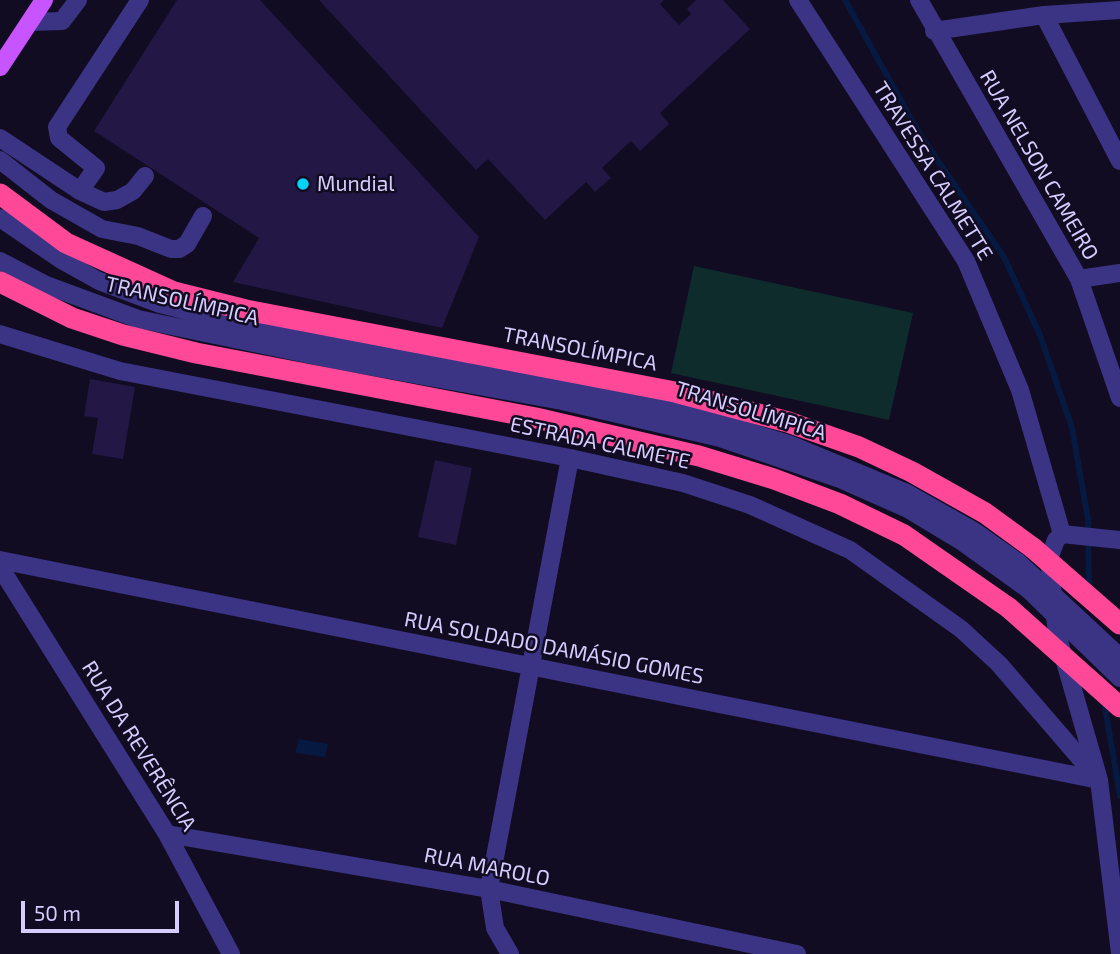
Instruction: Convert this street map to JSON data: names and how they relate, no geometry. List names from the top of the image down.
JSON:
{
  "streets": {
    "highway": ["TRANSOLÍMPICA"],
    "street": [
      "RUA NELSON CAMEIRO",
      "TRAVESSA CALMETTE",
      "ESTRADA CALMETE",
      "RUA SOLDADO DAMÁSIO GOMES",
      "RUA DA REVERÊNCIA",
      "RUA MAROLO"
    ]
  },
  "crossings": [
    ["ESTRADA CALMETE", "RUA SOLDADO DAMÁSIO GOMES"],
    ["RUA DA REVERÊNCIA", "RUA MAROLO"]
  ],
  "places": ["Mundial"],
  "scale_bar": "50 m"
}
